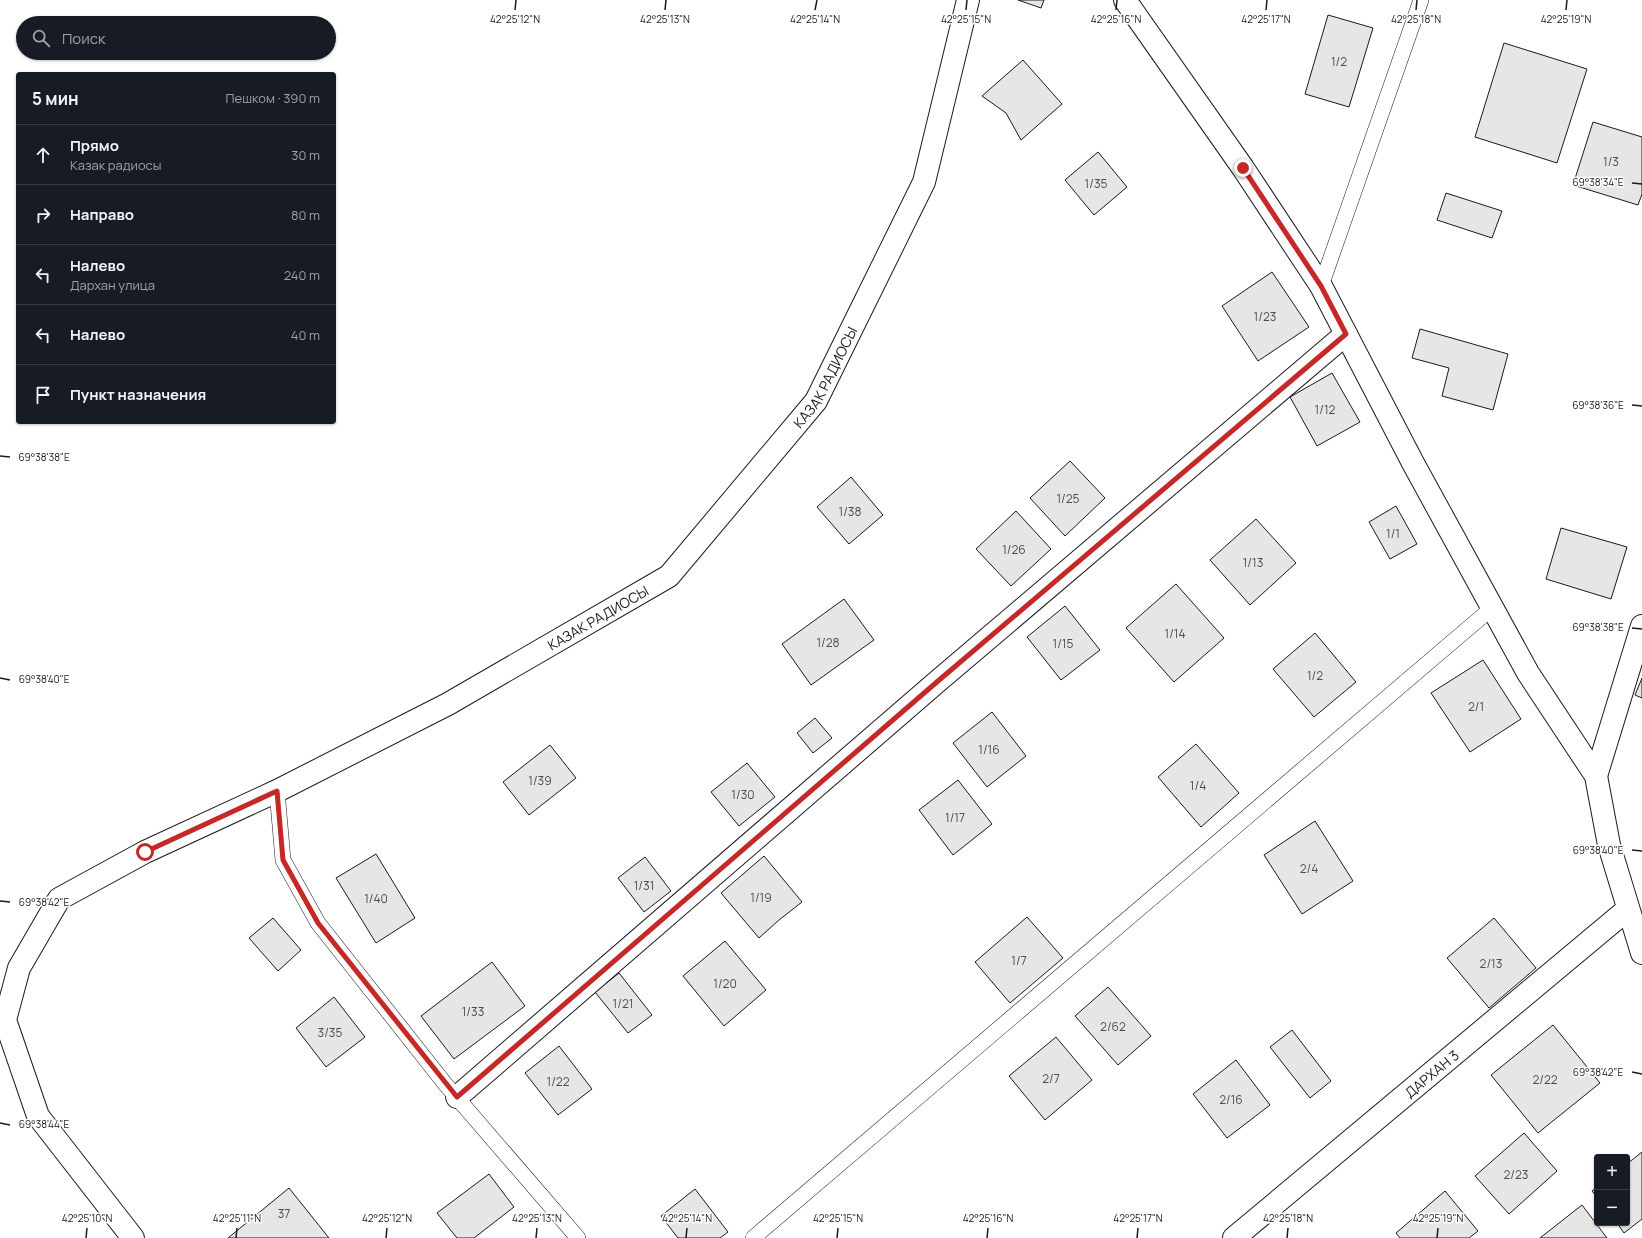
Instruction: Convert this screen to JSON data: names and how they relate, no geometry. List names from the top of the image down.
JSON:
{
  "streets": {
    "street": ["КАЗАК РАДИОСЫ", "ДАРХАН 3"]
  },
  "house_numbers": [
    "1/2",
    "1/3",
    "1/35",
    "1/23",
    "1/12",
    "1/25",
    "1/38",
    "1/1",
    "1/26",
    "1/13",
    "1/14",
    "1/28",
    "1/15",
    "1/2",
    "2/1",
    "1/16",
    "1/39",
    "1/4",
    "1/30",
    "1/17",
    "2/4",
    "1/31",
    "1/19",
    "1/40",
    "1/7",
    "2/13",
    "1/20",
    "1/21",
    "1/33",
    "2/62",
    "3/35",
    "2/7",
    "2/22",
    "1/22",
    "2/16",
    "2/23",
    "37"
  ],
  "page": {
    "search": "Поиск",
    "heading": ["5 мин", "Пешком · 390 m"],
    "list": [
      ["Прямо", "Казак радиосы", "30 m"],
      ["Направо", "80 m"],
      ["Налево", "Дархан улица", "240 m"],
      ["Налево", "40 m"],
      "Пункт назначения"
    ],
    "map_buttons": ["+", "−"]
  },
  "coordinates": [
    "42°25'12\"N",
    "42°25'13\"N",
    "42°25'14\"N",
    "42°25'15\"N",
    "42°25'16\"N",
    "42°25'17\"N",
    "42°25'18\"N",
    "42°25'19\"N",
    "69°38'34\"E",
    "69°38'36\"E",
    "69°38'38\"E",
    "69°38'40\"E",
    "69°38'42\"E",
    "69°38'44\"E",
    "42°25'10\"N",
    "42°25'11\"N"
  ]
}
